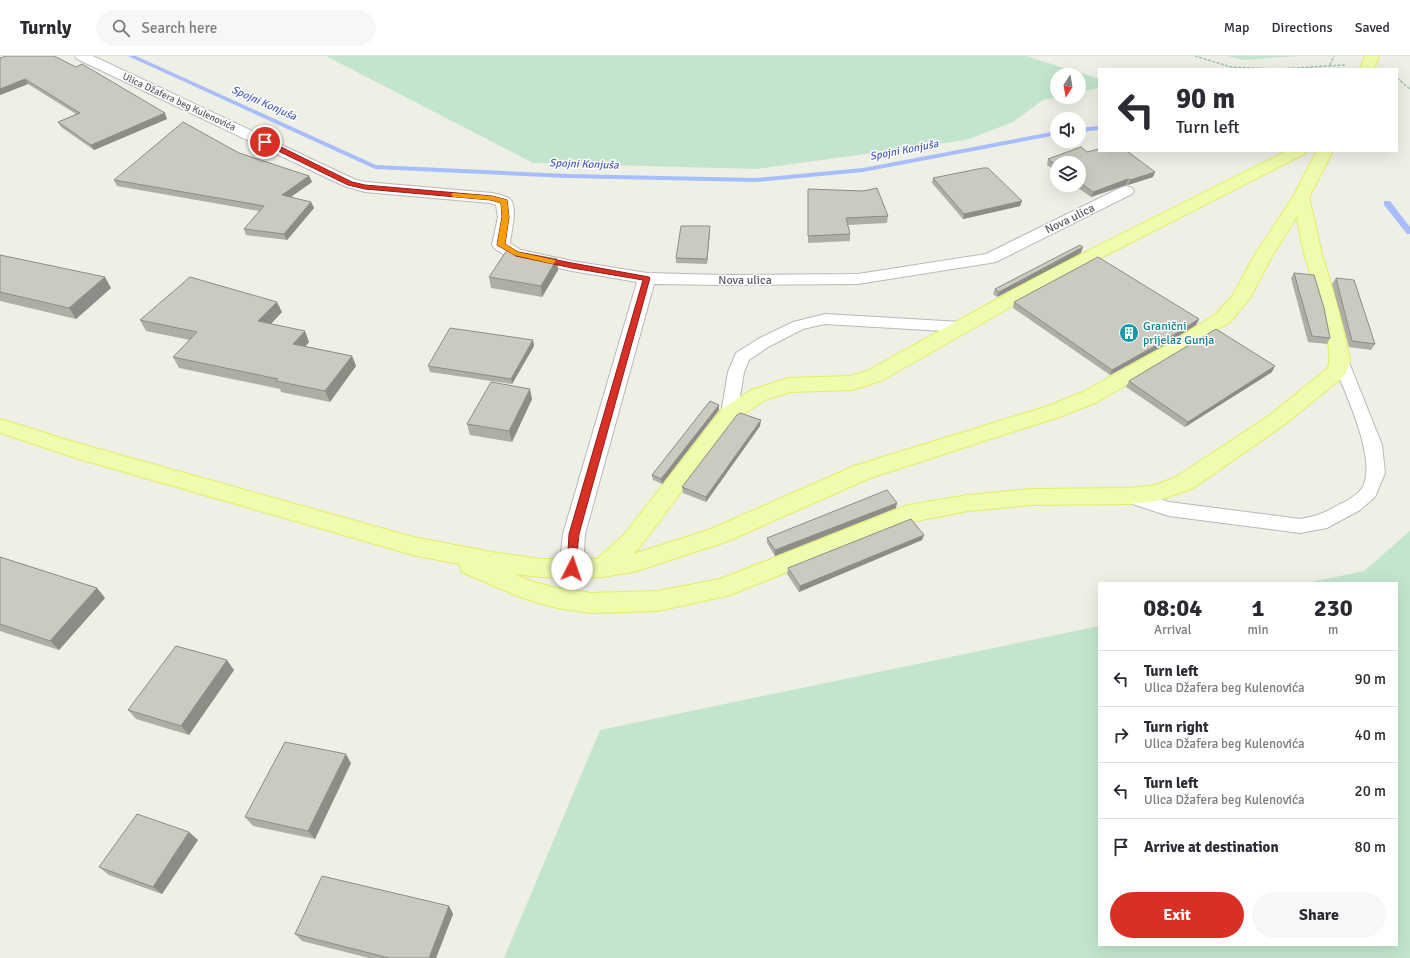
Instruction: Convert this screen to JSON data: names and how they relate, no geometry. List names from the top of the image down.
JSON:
{
  "streets": {
    "street": ["Ulica Džafera beg Kulenovića", "Nova ulica"]
  },
  "crossings": [
    ["Ulica Džafera beg Kulenovića", "Nova ulica"]
  ],
  "water": ["Spojni Konjuša"],
  "places": {
    "building": ["Granični prijelaz Gunja"]
  },
  "north": "bottom",
  "page": {
    "header": "Turnly",
    "search": "Search here",
    "nav": ["Map", "Directions", "Saved"],
    "turn": ["90 m", "Turn left"],
    "eta": [
      "08:04",
      "Arrival",
      "1",
      "min",
      "230",
      "m"
    ],
    "list": [
      {
        "name": "Turn left",
        "note": "Ulica Džafera beg Kulenovića",
        "value": "90 m"
      },
      {
        "name": "Turn right",
        "note": "Ulica Džafera beg Kulenovića",
        "value": "40 m"
      },
      {
        "name": "Turn left",
        "note": "Ulica Džafera beg Kulenovića",
        "value": "20 m"
      },
      {
        "name": "Arrive at destination",
        "value": "80 m"
      }
    ],
    "buttons": ["Exit", "Share"]
  }
}
